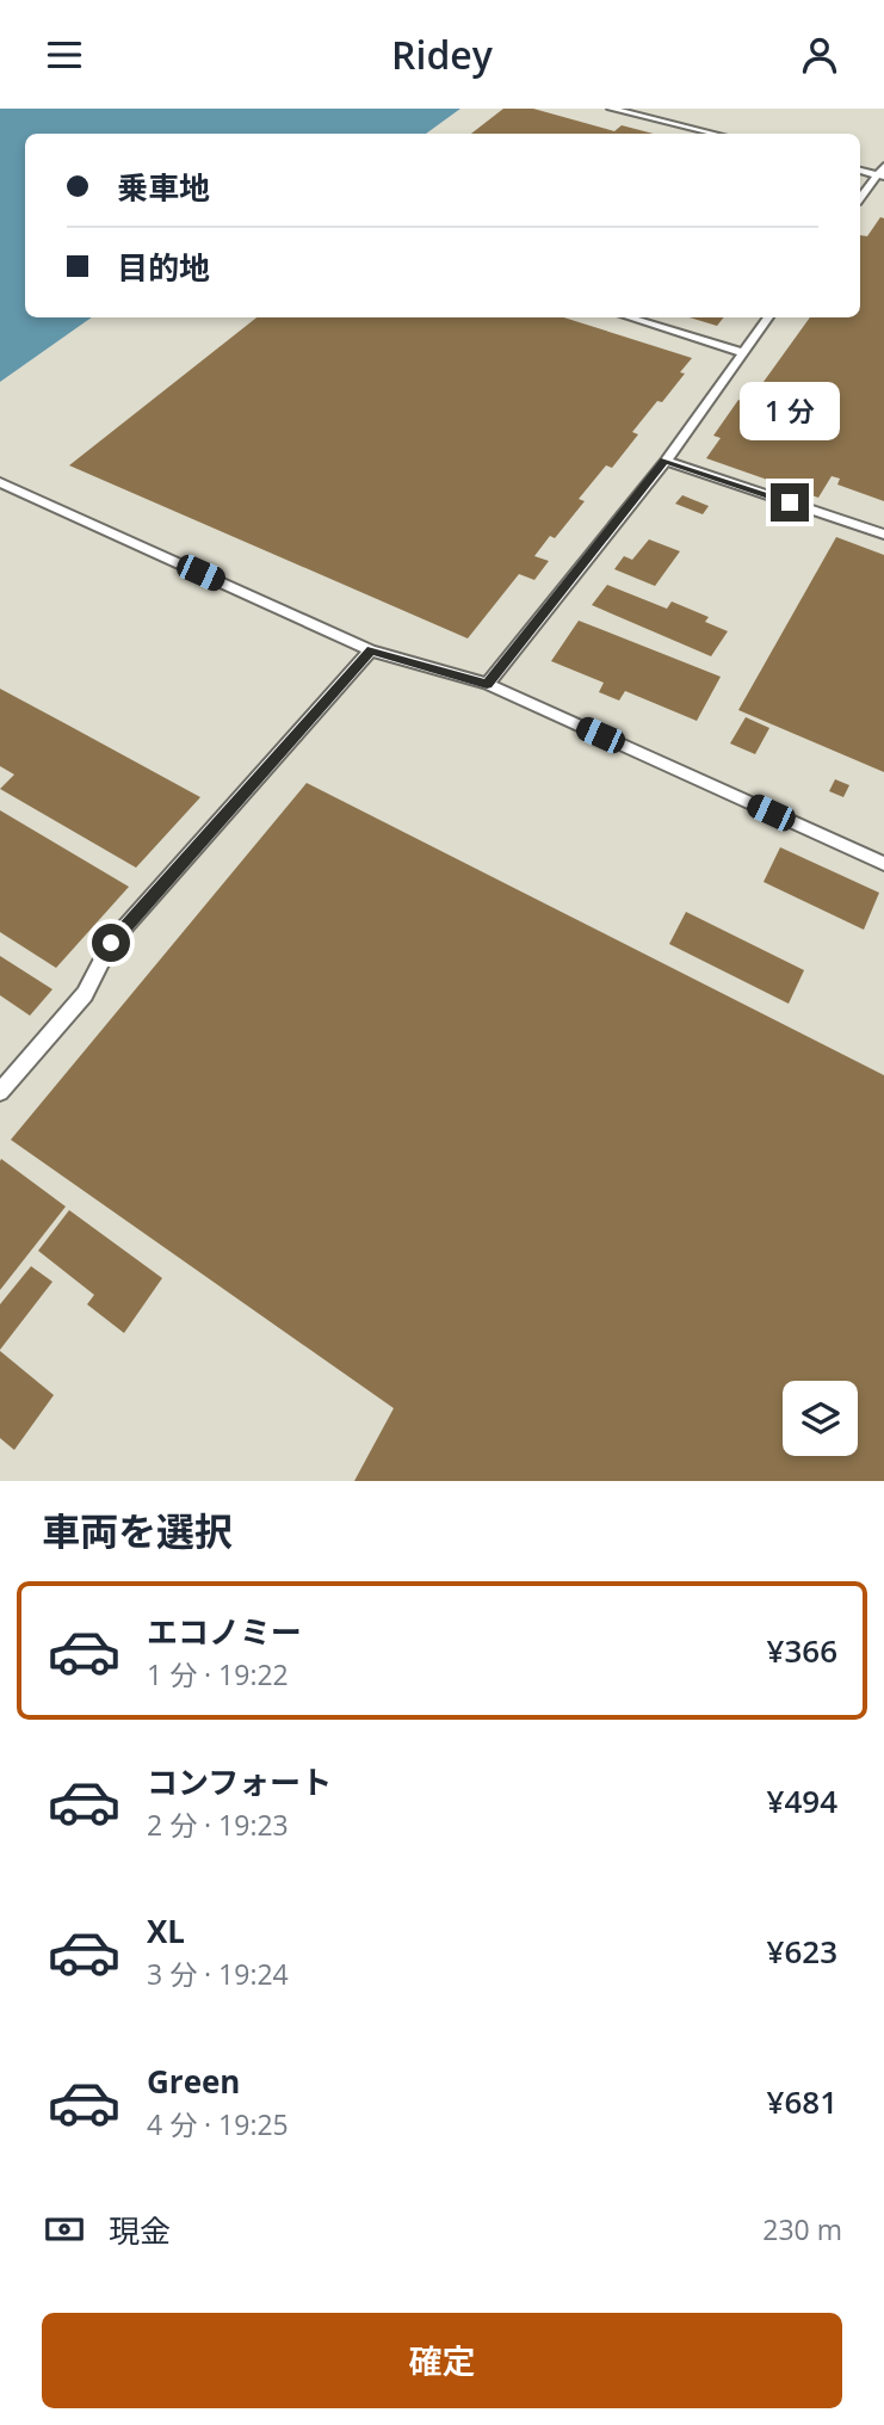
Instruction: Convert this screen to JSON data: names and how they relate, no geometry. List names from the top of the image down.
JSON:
{
  "page": {
    "header": "Ridey",
    "banner": ["乗車地", "目的地"],
    "bubble": "1 分",
    "heading": "車両を選択",
    "list": [
      {
        "name": "エコノミー",
        "note": "1 分 · 19:22",
        "value": "¥366"
      },
      {
        "name": "コンフォート",
        "note": "2 分 · 19:23",
        "value": "¥494"
      },
      {
        "name": "XL",
        "note": "3 分 · 19:24",
        "value": "¥623"
      },
      {
        "name": "Green",
        "note": "4 分 · 19:25",
        "value": "¥681"
      }
    ],
    "pay": ["現金", "230 m"],
    "buttons": "確定"
  }
}
